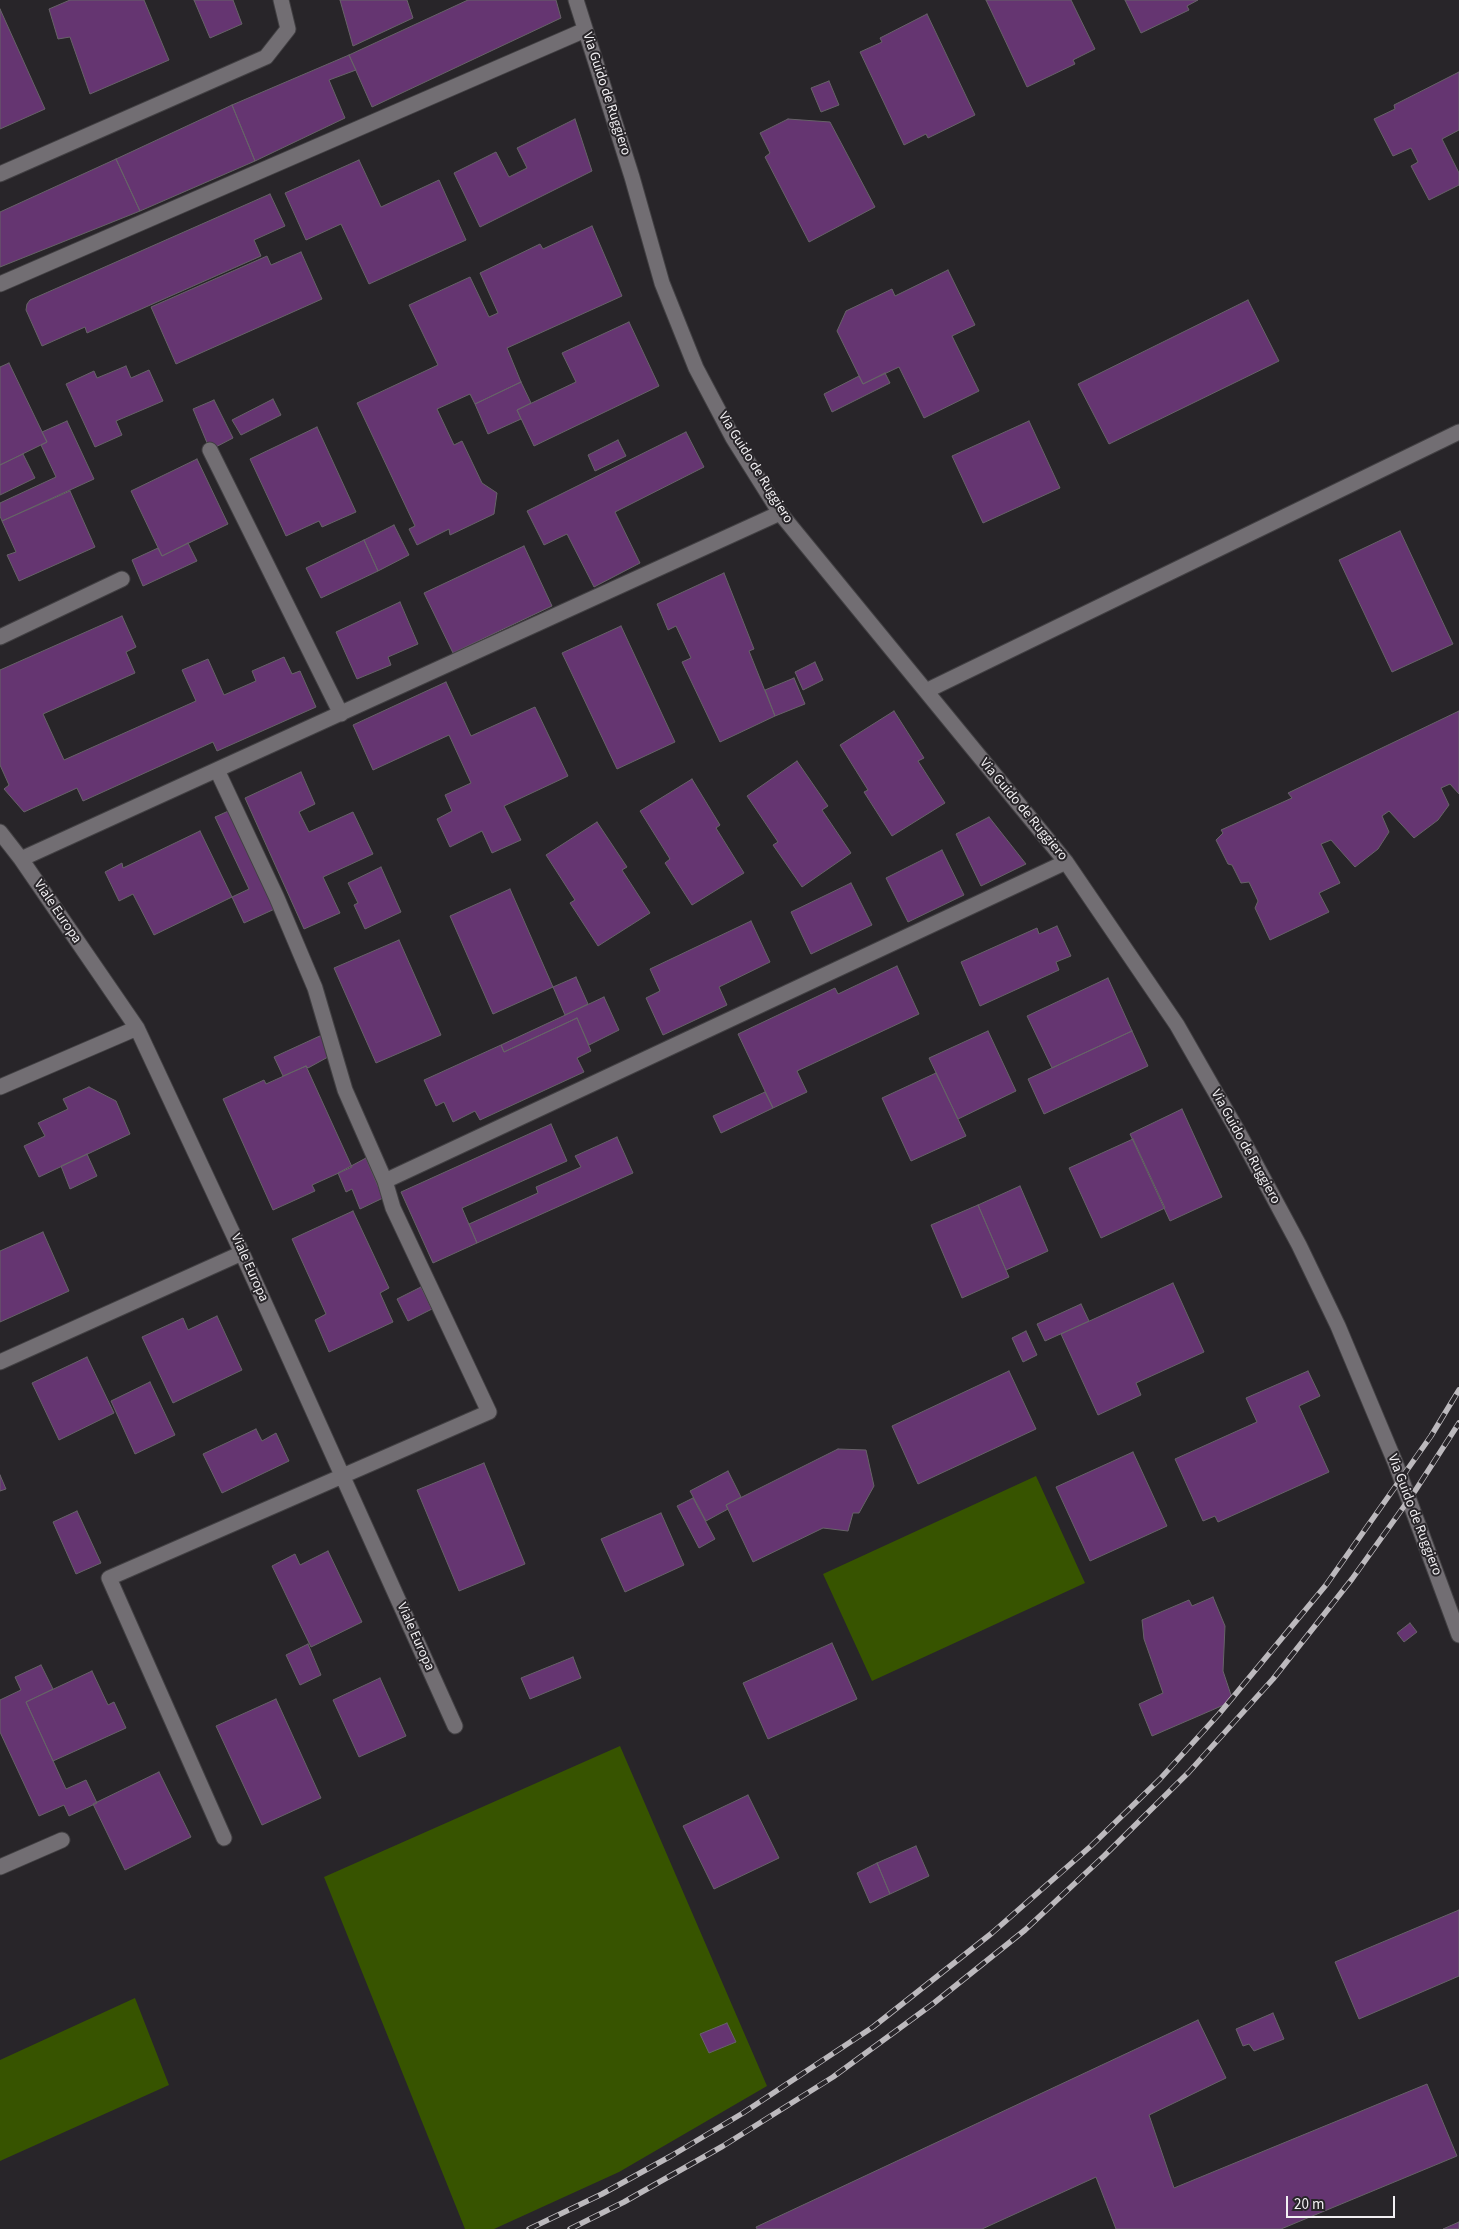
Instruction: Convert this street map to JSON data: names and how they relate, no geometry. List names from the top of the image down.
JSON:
{
  "streets": {
    "street": ["Via Guido de Ruggiero", "Viale Europa"]
  },
  "scale_bar": "20 m"
}
